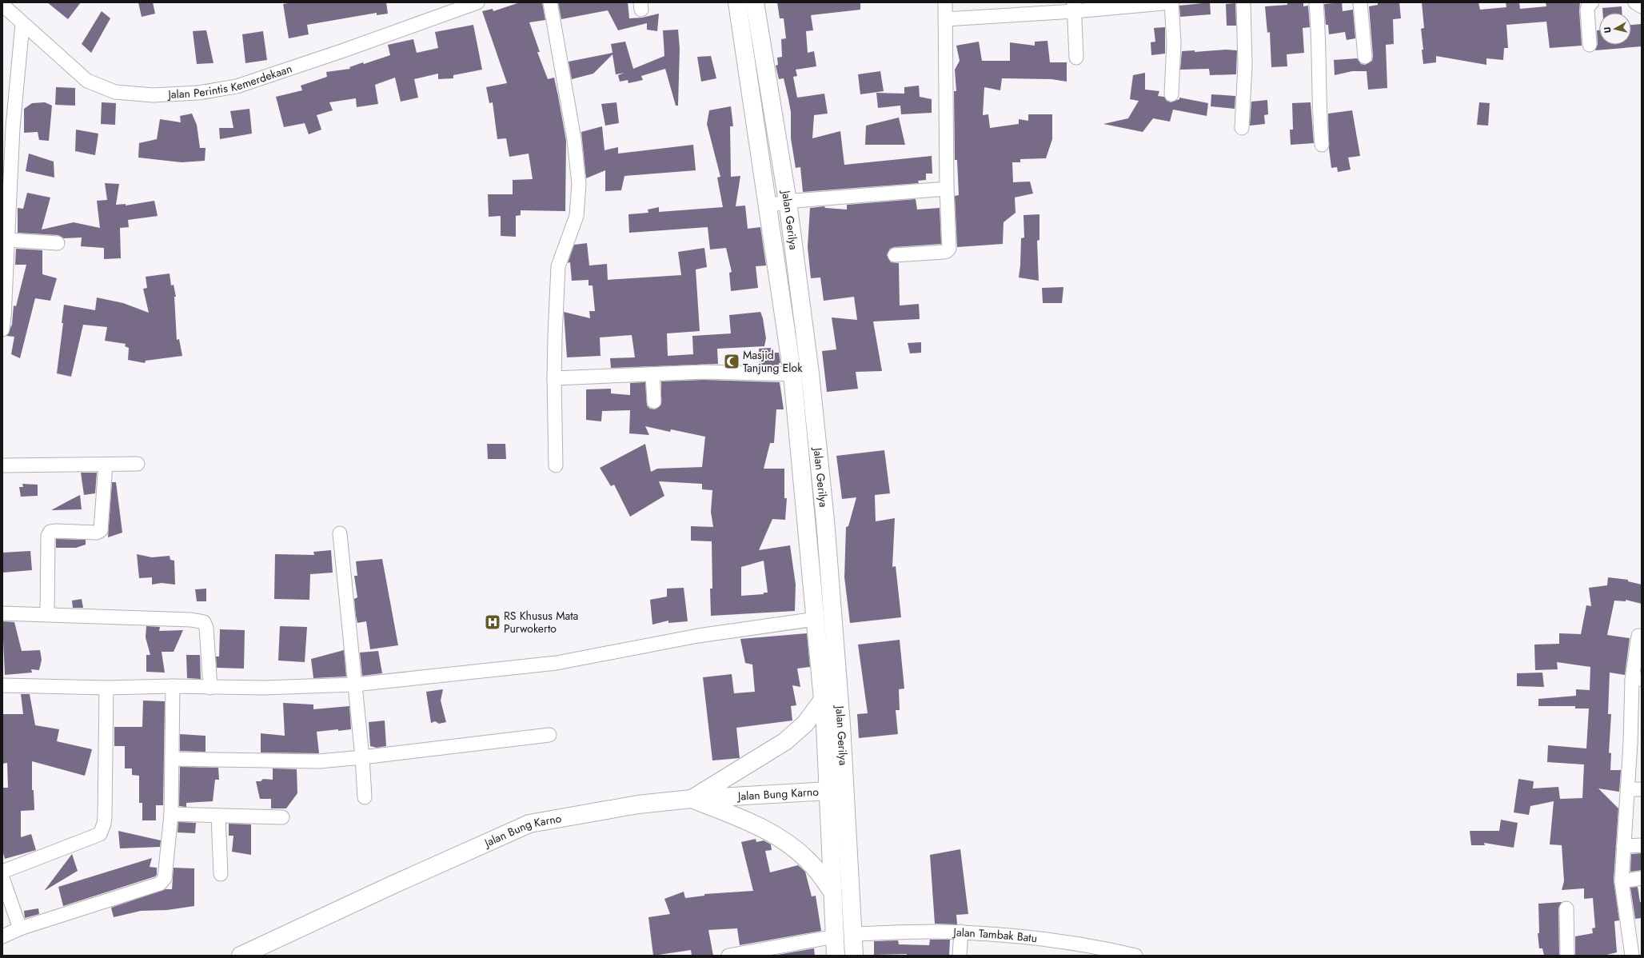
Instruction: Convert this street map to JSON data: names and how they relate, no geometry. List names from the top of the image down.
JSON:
{
  "streets": {
    "main road": ["Jalan Gerilya", "Jalan Bung Karno"],
    "street": ["Jalan Perintis Kemerdekaan", "Jalan Tambak Batu"]
  },
  "crossings": [
    ["Jalan Gerilya", "Jalan Bung Karno"],
    ["Jalan Gerilya", "Jalan Tambak Batu"]
  ],
  "places": {
    "mosque": ["Masjid Tanjung Elok"],
    "hospital": ["RS Khusus Mata Purwokerto"]
  },
  "north": "left"
}
